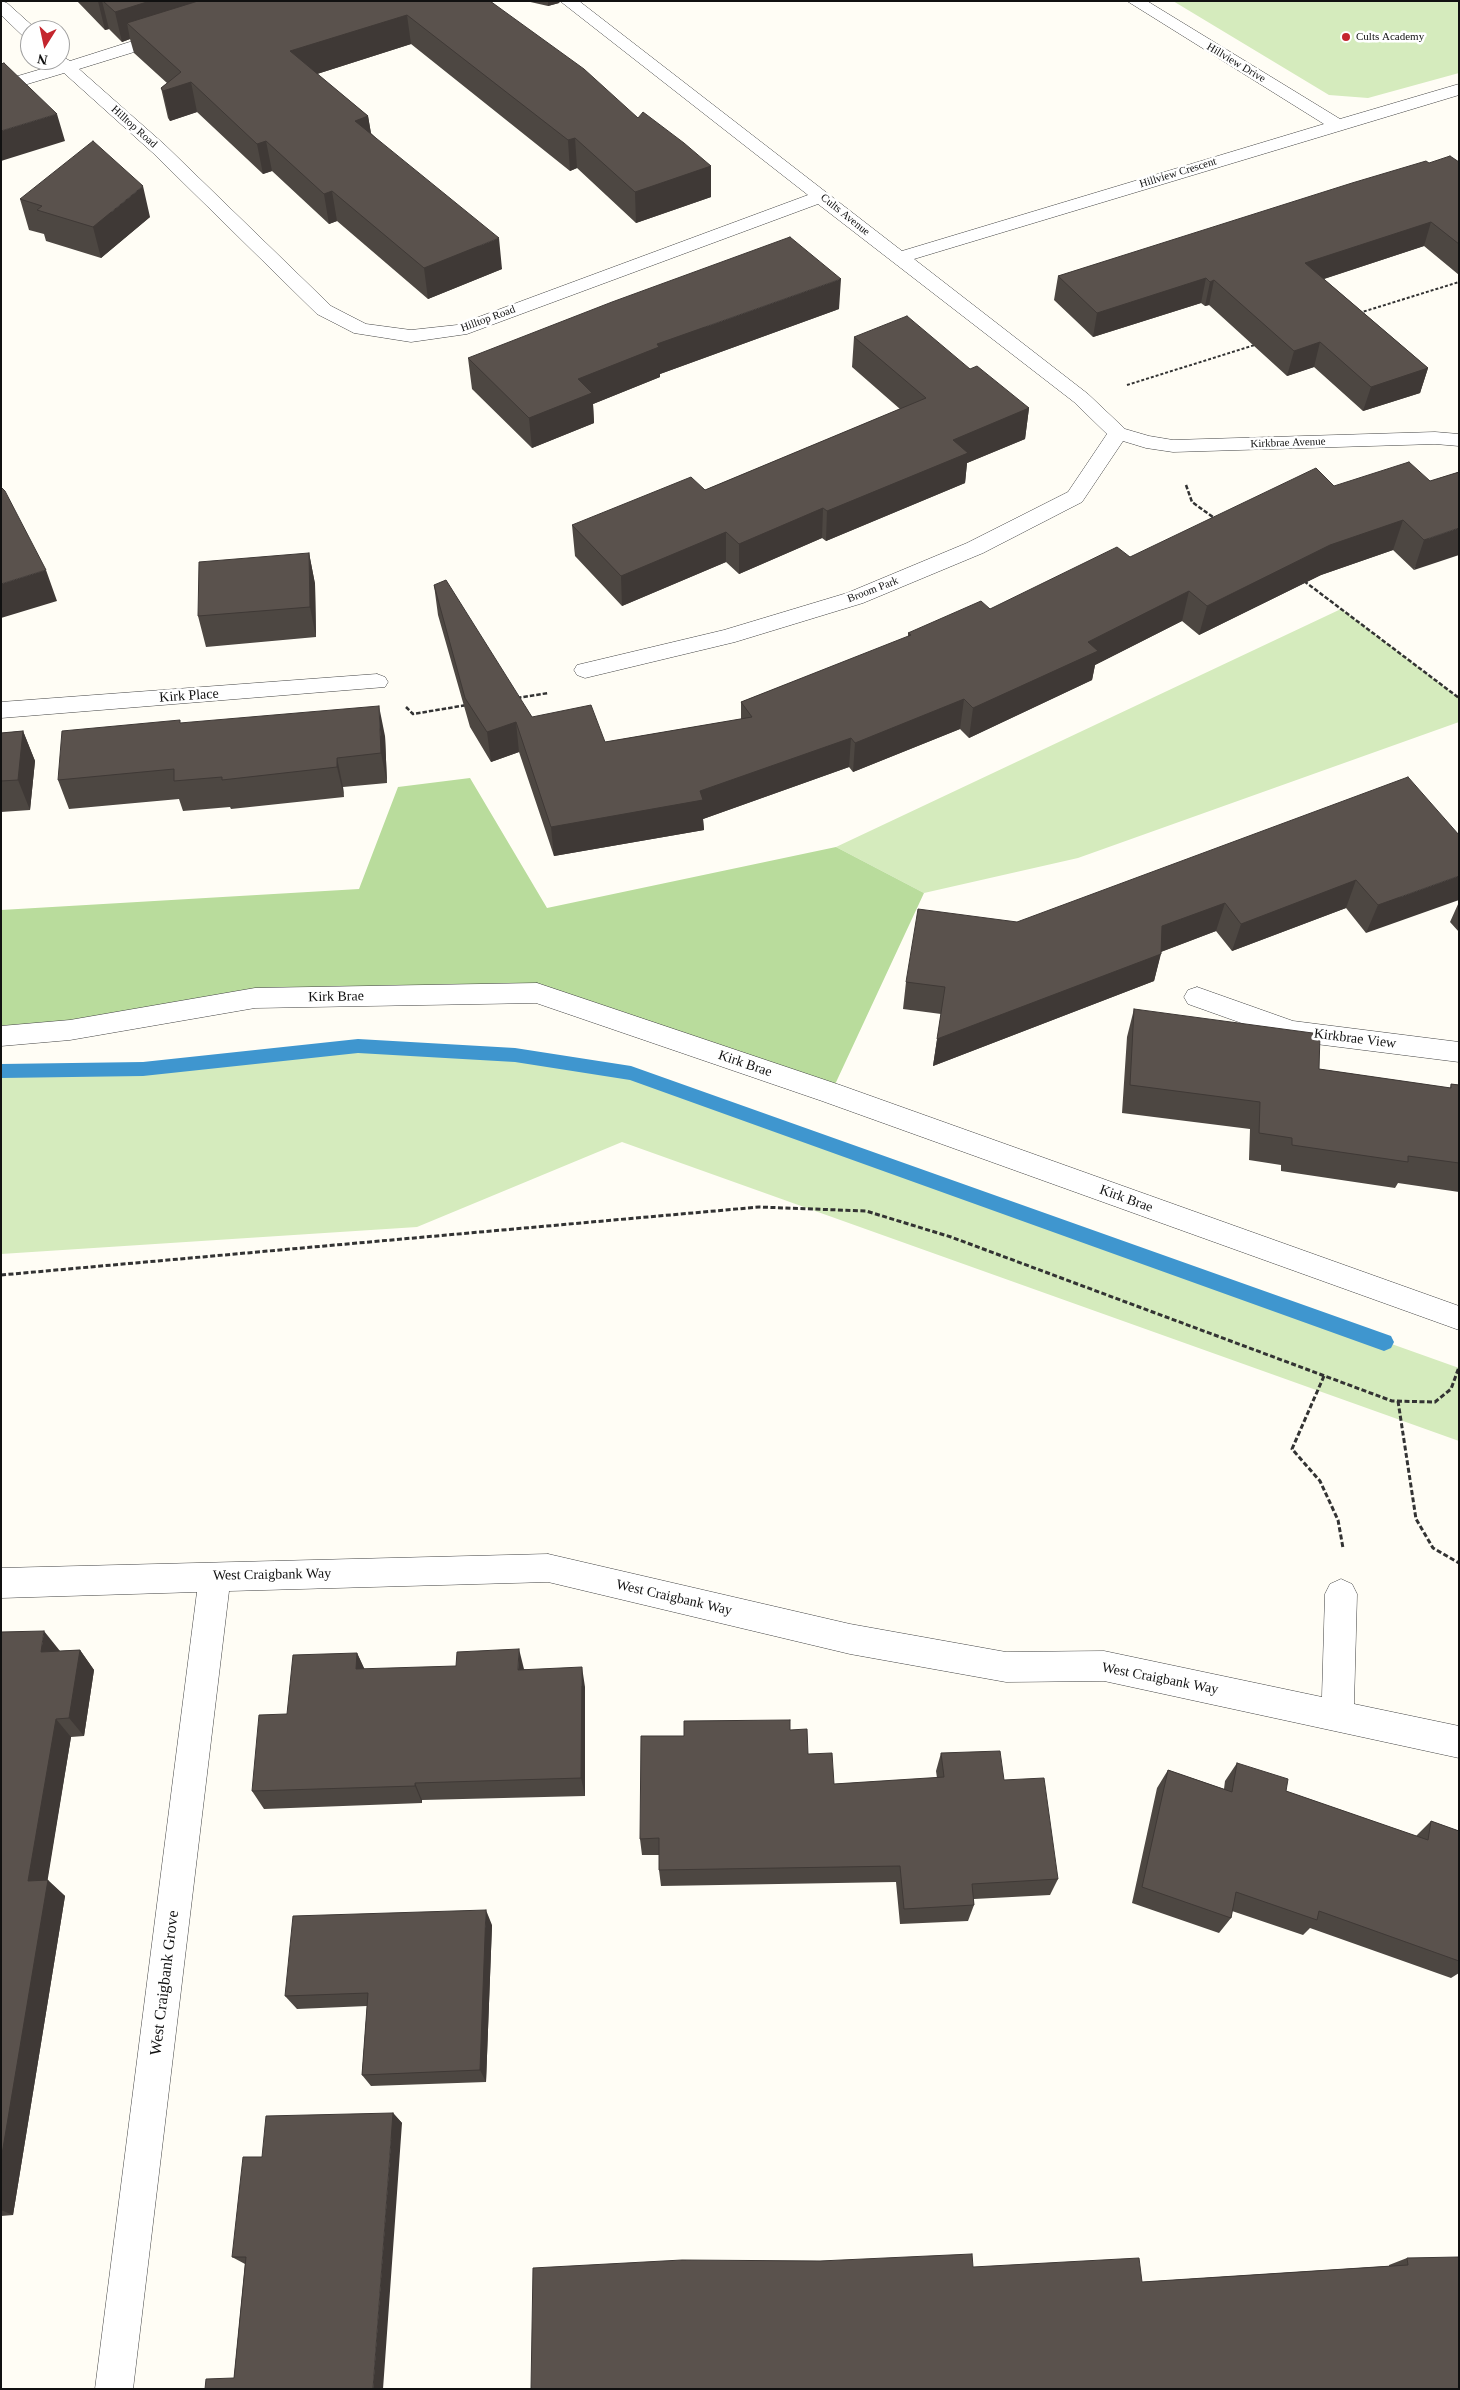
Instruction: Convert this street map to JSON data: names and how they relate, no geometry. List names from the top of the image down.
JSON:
{
  "streets": {
    "street": [
      "Hillview Drive",
      "Hilltop Road",
      "Hillview Crescent",
      "Cults Avenue",
      "Kirkbrae Avenue",
      "Broom Park",
      "Kirk Place",
      "Kirk Brae",
      "Kirkbrae View",
      "West Craigbank Way",
      "West Craigbank Grove"
    ]
  },
  "crossings": [
    ["Hillview Drive", "Hillview Crescent"],
    ["Hilltop Road", "Cults Avenue"],
    ["Hillview Crescent", "Cults Avenue"],
    ["Cults Avenue", "Kirkbrae Avenue"],
    ["Cults Avenue", "Broom Park"],
    ["Kirkbrae Avenue", "Broom Park"],
    ["West Craigbank Way", "West Craigbank Grove"]
  ],
  "places": ["Cults Academy"],
  "north": "bottom"
}
